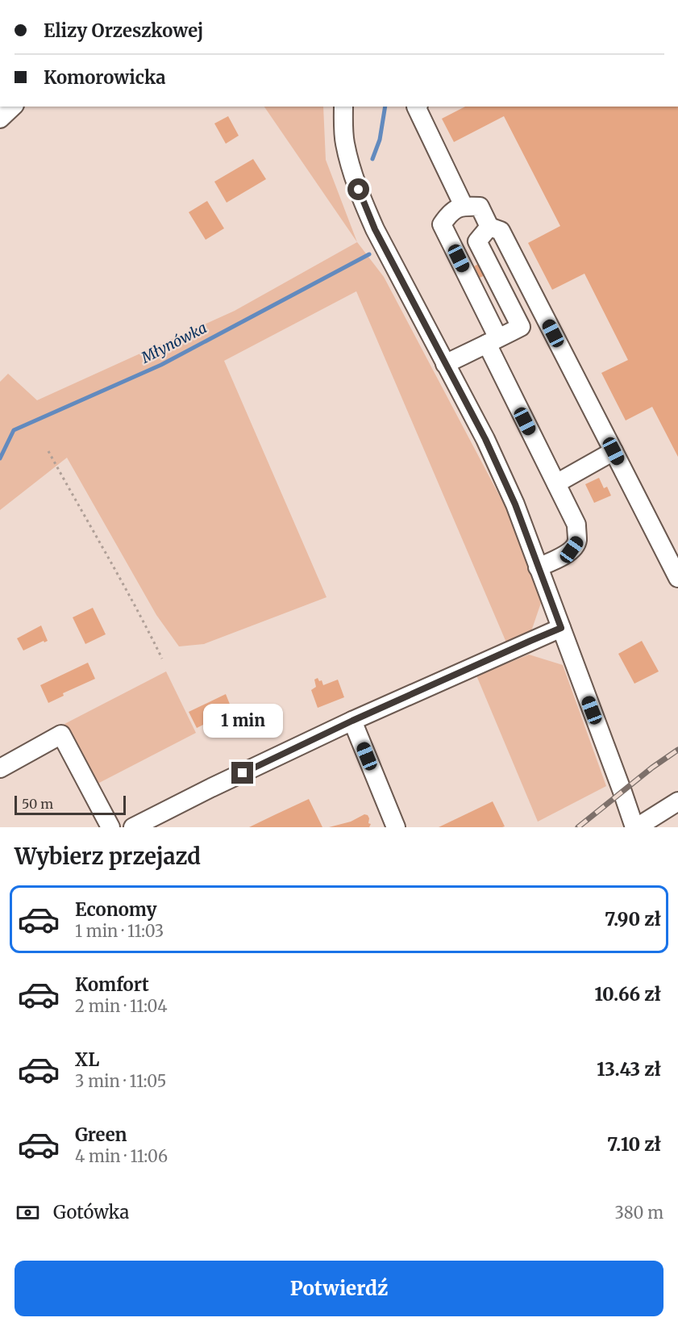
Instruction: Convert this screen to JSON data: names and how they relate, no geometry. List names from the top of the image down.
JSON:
{
  "water": ["Młynówka"],
  "scale_bar": "50 m",
  "page": {
    "banner": ["Elizy Orzeszkowej", "Komorowicka"],
    "bubble": "1 min",
    "scale": "50 m",
    "heading": "Wybierz przejazd",
    "list": [
      {
        "name": "Economy",
        "note": "1 min · 11:03",
        "value": "7.90 zł"
      },
      {
        "name": "Komfort",
        "note": "2 min · 11:04",
        "value": "10.66 zł"
      },
      {
        "name": "XL",
        "note": "3 min · 11:05",
        "value": "13.43 zł"
      },
      {
        "name": "Green",
        "note": "4 min · 11:06",
        "value": "7.10 zł"
      }
    ],
    "pay": ["Gotówka", "380 m"],
    "buttons": "Potwierdź"
  }
}
